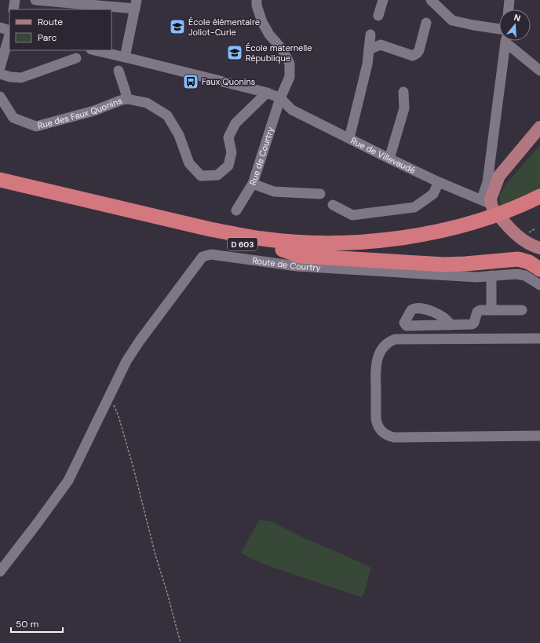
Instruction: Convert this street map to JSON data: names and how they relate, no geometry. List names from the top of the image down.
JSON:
{
  "streets": {
    "highway": ["D 603"],
    "street": [
      "Rue des Faux Quonins",
      "Rue de Villevaudé",
      "Rue de Courtry",
      "Route de Courtry"
    ]
  },
  "crossings": [
    ["Rue de Villevaudé", "Rue de Courtry"]
  ],
  "places": {
    "school or university": ["École élémentaire Joliot-Curie", "École maternelle République"],
    "bus stop": ["Faux Quonins"]
  },
  "legend": ["Route", "Parc"],
  "scale_bar": "50 m",
  "north": "top"
}
